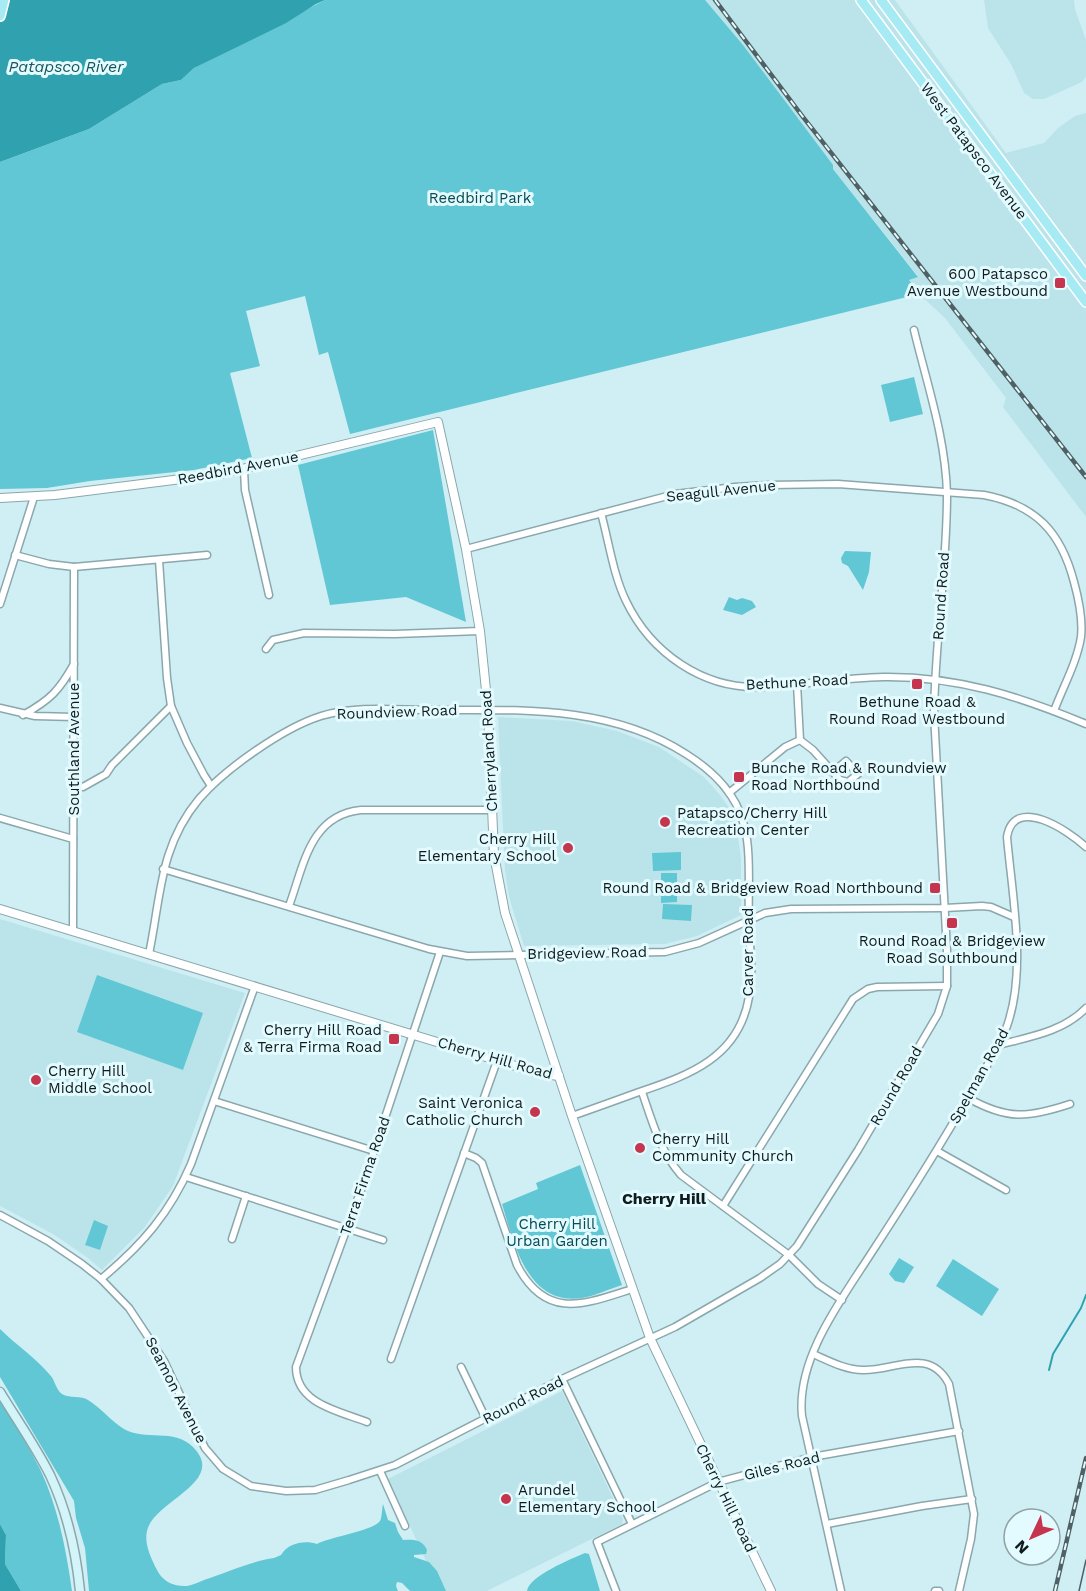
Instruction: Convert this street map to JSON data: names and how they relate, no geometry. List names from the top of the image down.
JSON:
{
  "streets": {
    "main road": ["West Patapsco Avenue"],
    "street": [
      "Reedbird Avenue",
      "Seagull Avenue",
      "Round Road",
      "Bethune Road",
      "Roundview Road",
      "Southland Avenue",
      "Cherryland Road",
      "Carver Road",
      "Bridgeview Road",
      "Cherry Hill Road",
      "Spelman Road",
      "Terra Firma Road",
      "Seamon Avenue",
      "Giles Road"
    ]
  },
  "crossings": [
    ["Reedbird Avenue", "Cherryland Road"],
    ["Seagull Avenue", "Round Road"],
    ["Seagull Avenue", "Bethune Road"],
    ["Seagull Avenue", "Cherryland Road"],
    ["Round Road", "Bethune Road"],
    ["Round Road", "Bridgeview Road"],
    ["Round Road", "Cherry Hill Road"],
    ["Round Road", "Seamon Avenue"],
    ["Roundview Road", "Cherryland Road"],
    ["Roundview Road", "Carver Road"],
    ["Roundview Road", "Bridgeview Road"],
    ["Roundview Road", "Cherry Hill Road"],
    ["Southland Avenue", "Cherry Hill Road"],
    ["Cherryland Road", "Bridgeview Road"],
    ["Cherryland Road", "Cherry Hill Road"],
    ["Carver Road", "Bridgeview Road"],
    ["Carver Road", "Cherry Hill Road"],
    ["Bridgeview Road", "Spelman Road"],
    ["Bridgeview Road", "Terra Firma Road"],
    ["Cherry Hill Road", "Terra Firma Road"],
    ["Cherry Hill Road", "Giles Road"],
    ["Spelman Road", "Giles Road"]
  ],
  "districts": ["Cherry Hill"],
  "water": ["Patapsco River"],
  "parks": ["Reedbird Park", "Cherry Hill Urban Garden"],
  "places": {
    "transit": [
      "600 Patapsco Avenue Westbound",
      "Bethune Road & Round Road Westbound",
      "Bunche Road & Roundview Road Northbound",
      "Round Road & Bridgeview Road Northbound",
      "Round Road & Bridgeview Road Southbound",
      "Cherry Hill Road & Terra Firma Road"
    ],
    "other": [
      "Patapsco/Cherry Hill Recreation Center",
      "Cherry Hill Elementary School",
      "Cherry Hill Middle School",
      "Saint Veronica Catholic Church",
      "Cherry Hill Community Church",
      "Arundel Elementary School"
    ]
  },
  "north": "bottom left"
}
